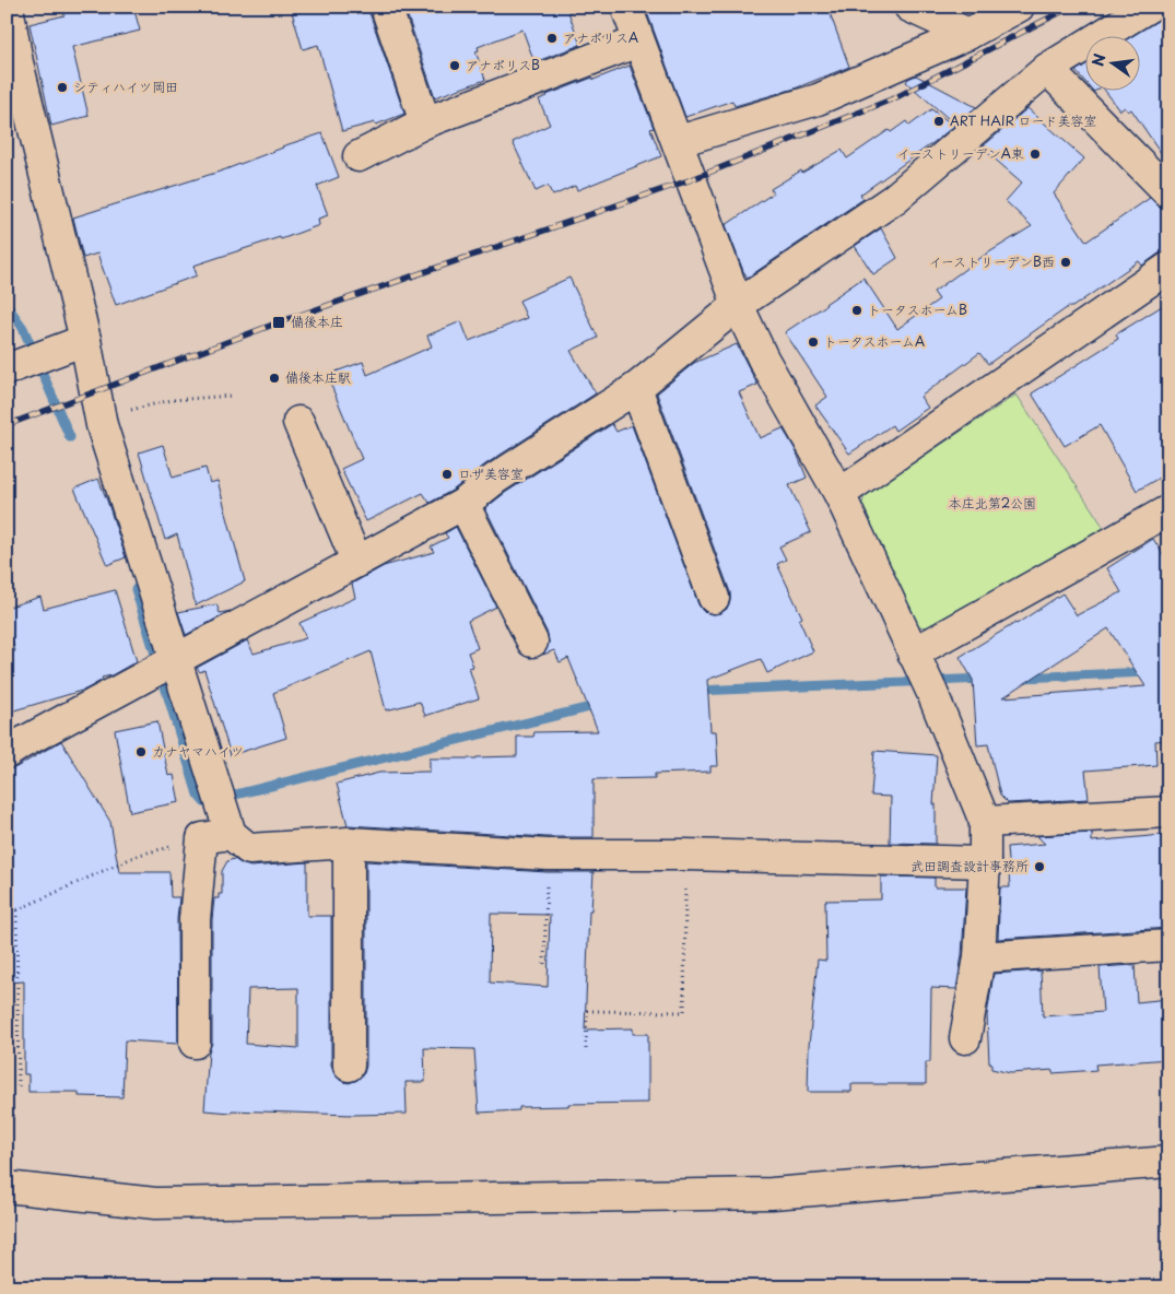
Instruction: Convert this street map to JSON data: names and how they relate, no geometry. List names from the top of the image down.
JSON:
{
  "parks": ["本庄北第2公園"],
  "places": {
    "other": [
      "アナポリスA",
      "アナポリスB",
      "シティハイツ岡田",
      "ART HAIR ロード美容室",
      "イーストリーデンA東",
      "イーストリーデンB西",
      "トータスホームB",
      "トータスホームA",
      "備後本庄駅",
      "ロザ美容室",
      "カナヤマハイツ",
      "武田調査設計事務所"
    ],
    "transit": ["備後本庄"]
  },
  "north": "left"
}
